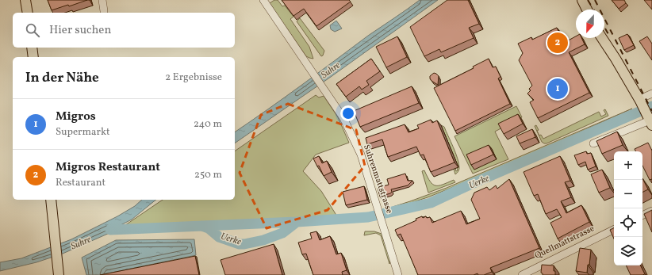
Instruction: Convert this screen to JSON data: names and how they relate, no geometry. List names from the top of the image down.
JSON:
{
  "streets": {
    "street": ["Suhrenmattstrasse", "Quellmattstrasse"]
  },
  "water": ["Suhre", "Uerke"],
  "north": "bottom",
  "page": {
    "search": "Hier suchen",
    "pins": ["2", "1"],
    "heading": ["In der Nähe", "2 Ergebnisse"],
    "list": [
      {
        "mark": "1",
        "name": "Migros",
        "note": "Supermarkt",
        "value": "240 m"
      },
      {
        "mark": "2",
        "name": "Migros Restaurant",
        "note": "Restaurant",
        "value": "250 m"
      }
    ],
    "map_buttons": ["+", "−"]
  }
}
